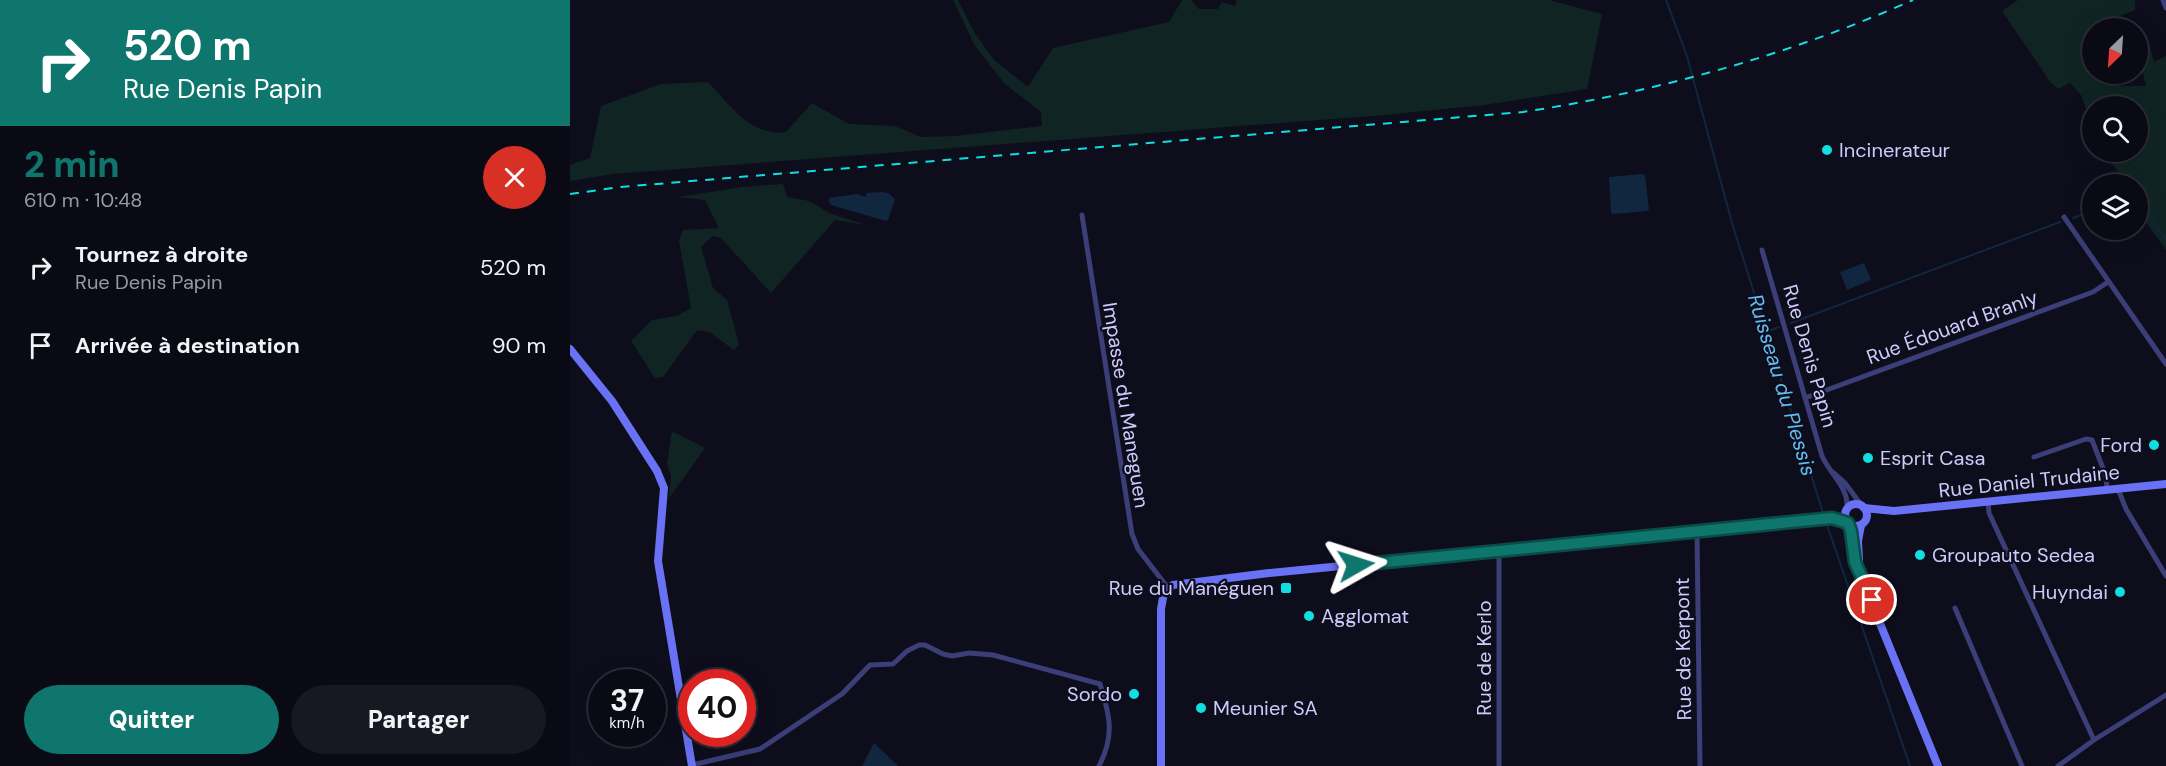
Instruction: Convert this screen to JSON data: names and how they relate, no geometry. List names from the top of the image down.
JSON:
{
  "streets": {
    "street": [
      "Rue Édouard Branly",
      "Rue Denis Papin",
      "Impasse du Maneguen",
      "Rue Daniel Trudaine",
      "Rue de Kerpont",
      "Rue de Kerlo"
    ]
  },
  "crossings": [
    ["Rue Édouard Branly", "Rue Denis Papin"],
    ["Rue Denis Papin", "Rue Daniel Trudaine"]
  ],
  "water": ["Ruisseau du Plessis"],
  "places": {
    "other": [
      "Incinerateur",
      "Ford",
      "Esprit Casa",
      "Groupauto Sedea",
      "Huyndai",
      "Agglomat",
      "Sordo",
      "Meunier SA"
    ],
    "transit": ["Rue du Manéguen"]
  },
  "north": "bottom left",
  "page": {
    "turn": ["520 m", "Rue Denis Papin"],
    "heading": ["2 min", "610 m · 10:48"],
    "list": [
      {
        "name": "Tournez à droite",
        "note": "Rue Denis Papin",
        "value": "520 m"
      },
      {
        "name": "Arrivée à destination",
        "value": "90 m"
      }
    ],
    "speed": "37 km/h",
    "limit": "40",
    "buttons": ["Quitter", "Partager"]
  }
}
